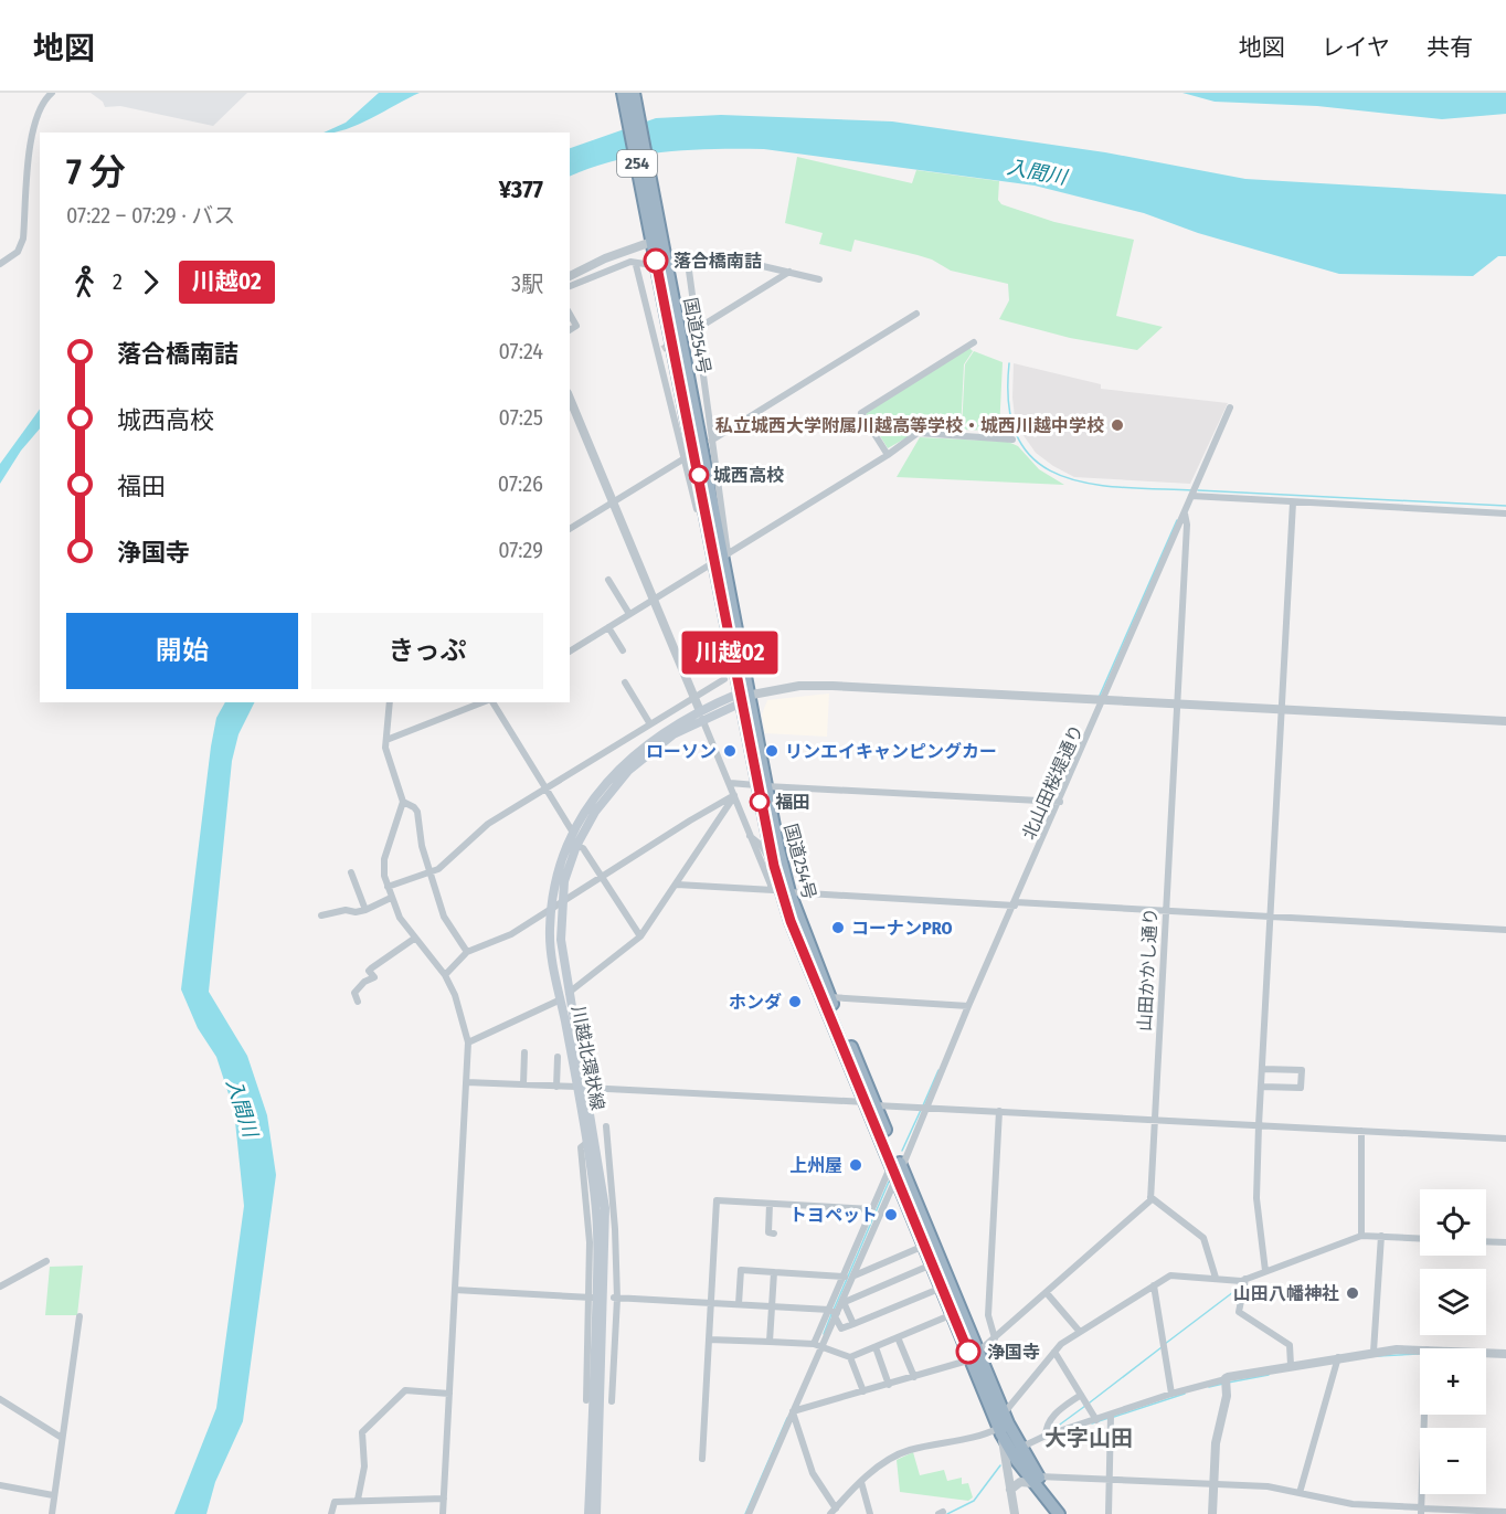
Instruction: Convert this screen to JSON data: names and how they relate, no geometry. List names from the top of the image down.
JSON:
{
  "streets": {
    "highway": ["254", "国道254号"],
    "main road": ["川越北環状線"],
    "street": ["北山田桜堤通り", "山田かかし通り"]
  },
  "crossings": [
    ["254", "国道254号"],
    ["国道254号", "北山田桜堤通り"],
    ["国道254号", "川越北環状線"],
    ["北山田桜堤通り", "山田かかし通り"]
  ],
  "districts": ["大字山田"],
  "water": ["入間川"],
  "places": [
    "落合橋南詰",
    "私立城西大学附属川越高等学校・城西川越中学校",
    "城西高校",
    "ローソン",
    "リンエイキャンピングカー",
    "福田",
    "コーナンPRO",
    "ホンダ",
    "上州屋",
    "トヨペット",
    "山田八幡神社",
    "浄国寺"
  ],
  "lines": ["bus line 川越02"],
  "page": {
    "header": "地図",
    "nav": ["地図", "レイヤ", "共有"],
    "on_map": "川越02",
    "heading": ["7 分", "07:22 – 07:29 · バス", "¥377"],
    "legs": ["2", "川越02", "3駅"],
    "list": [
      {
        "name": "落合橋南詰",
        "value": "07:24"
      },
      {
        "name": "城西高校",
        "value": "07:25"
      },
      {
        "name": "福田",
        "value": "07:26"
      },
      {
        "name": "浄国寺",
        "value": "07:29"
      }
    ],
    "buttons": ["開始", "きっぷ"],
    "map_buttons": ["+", "−"]
  }
}
